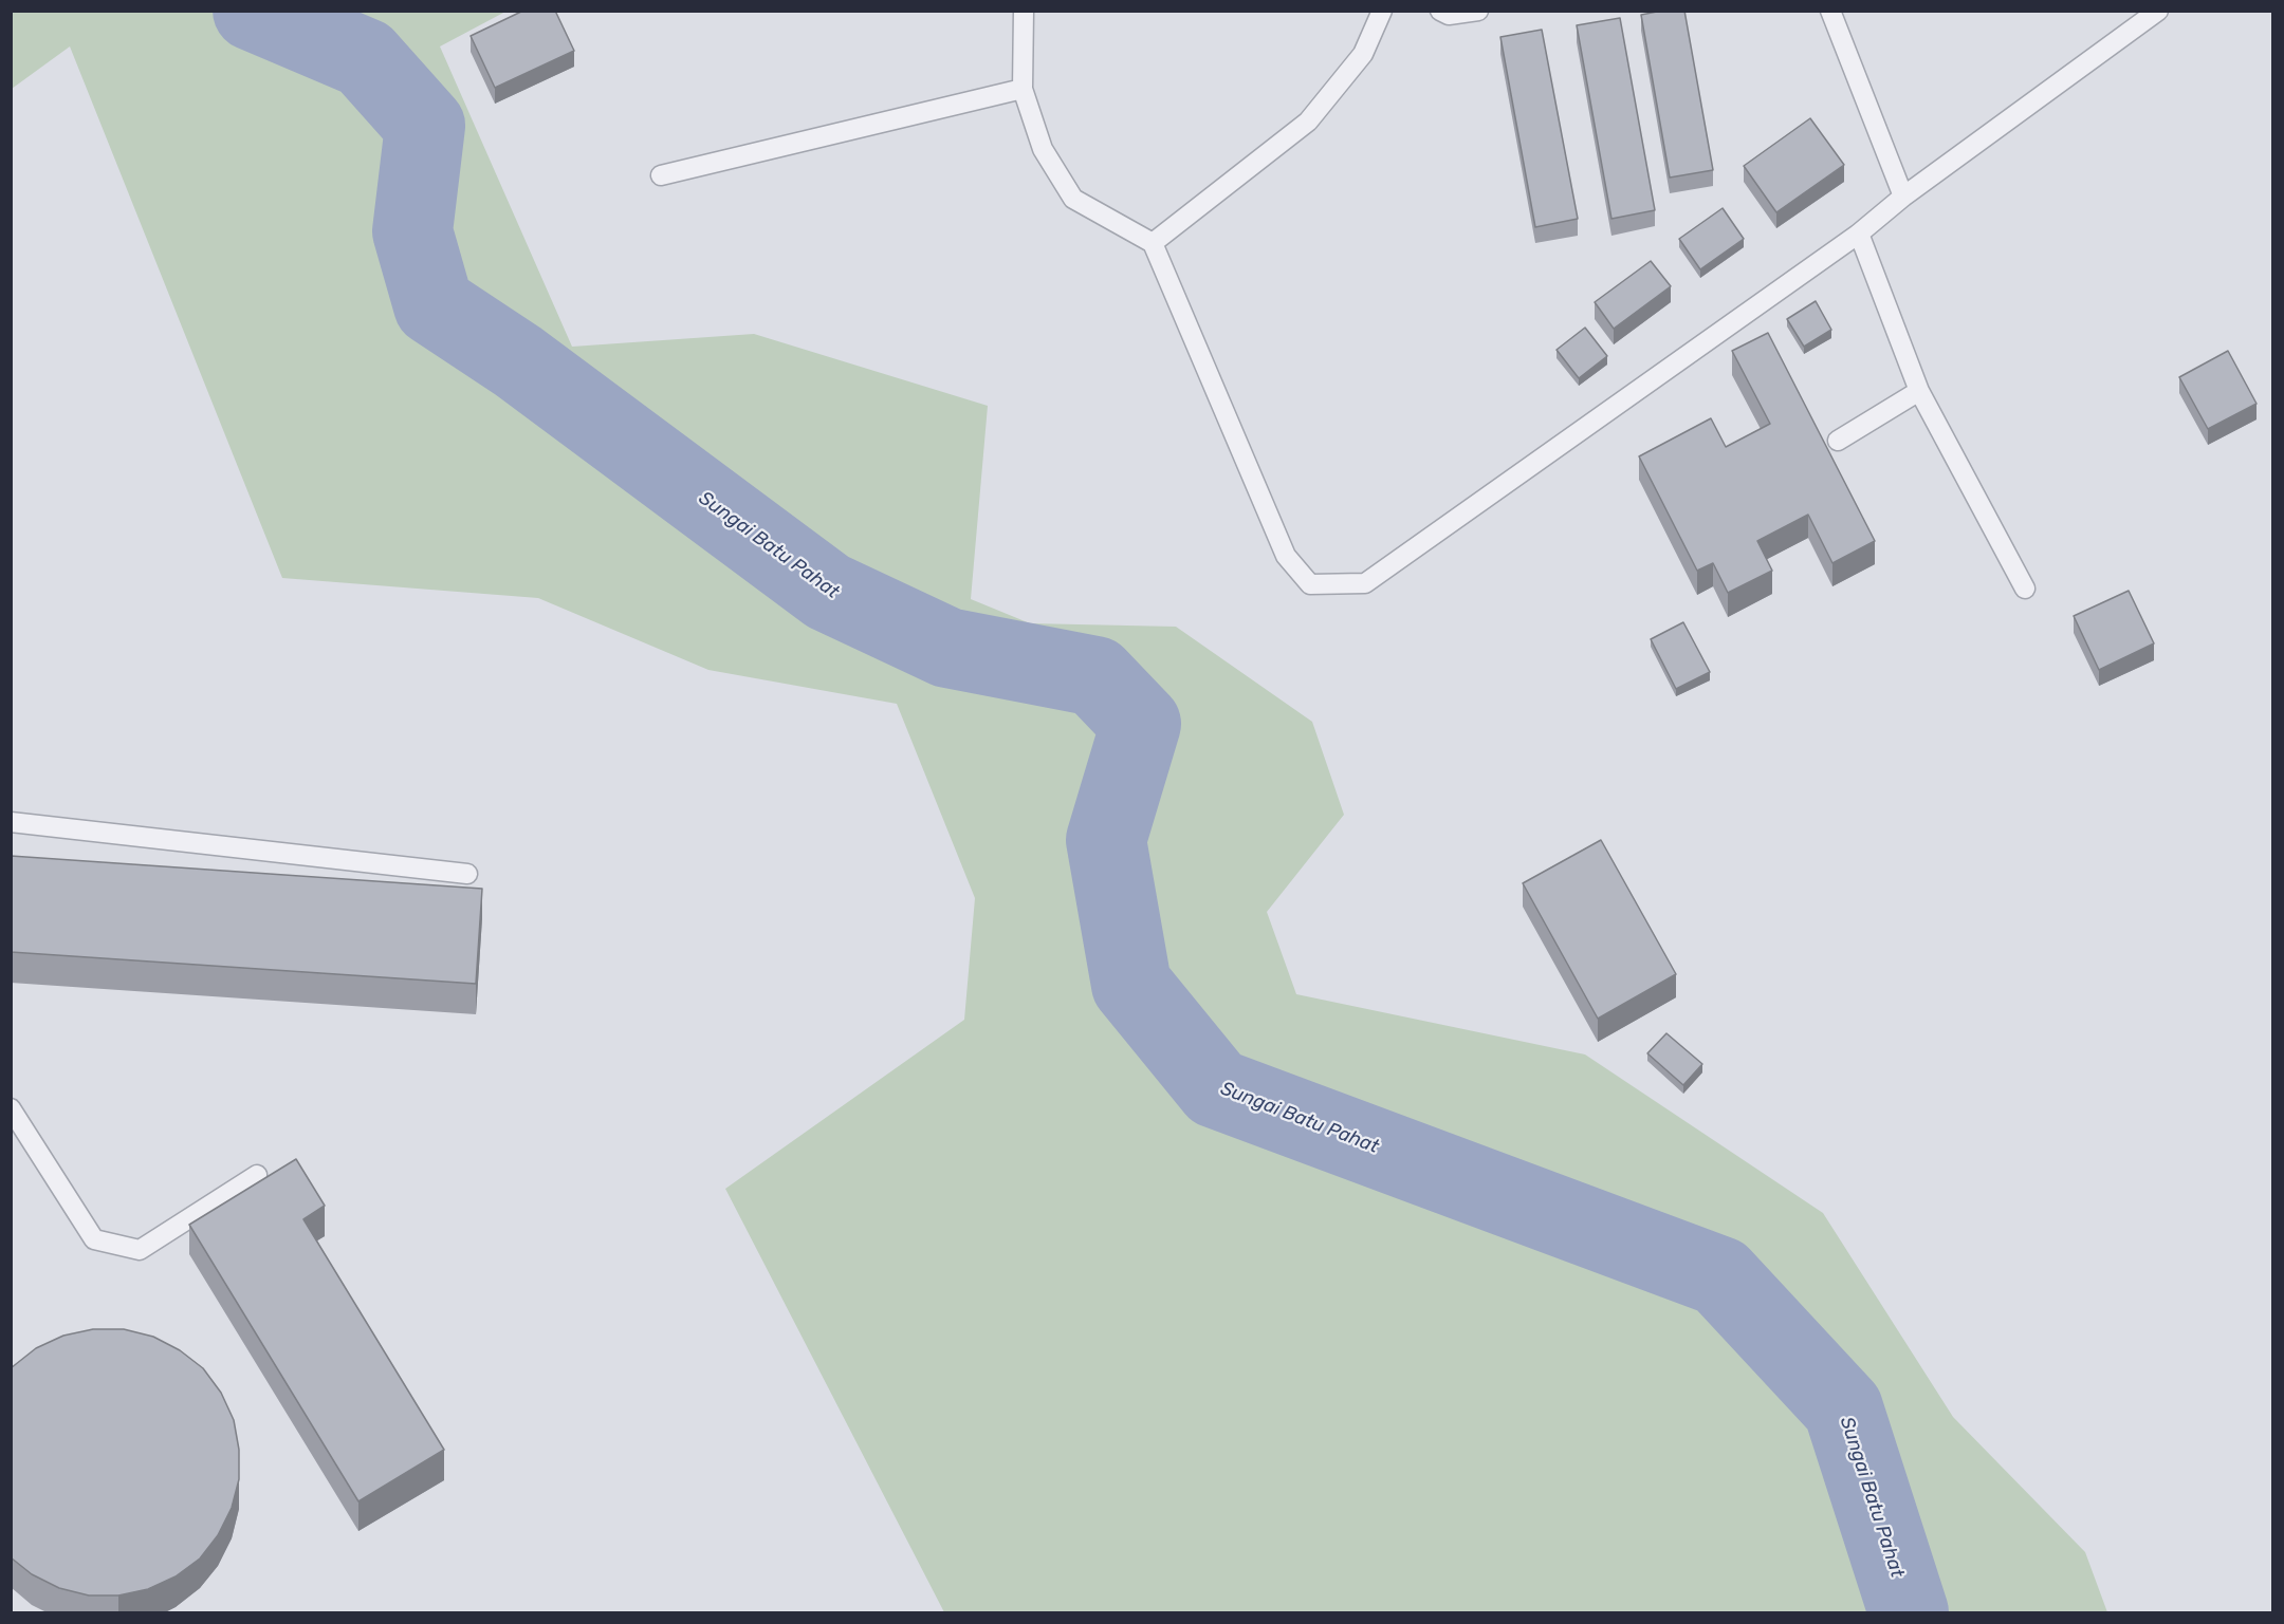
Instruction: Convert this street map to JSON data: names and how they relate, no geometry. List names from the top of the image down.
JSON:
{
  "water": ["Sungai Batu Pahat"]
}
